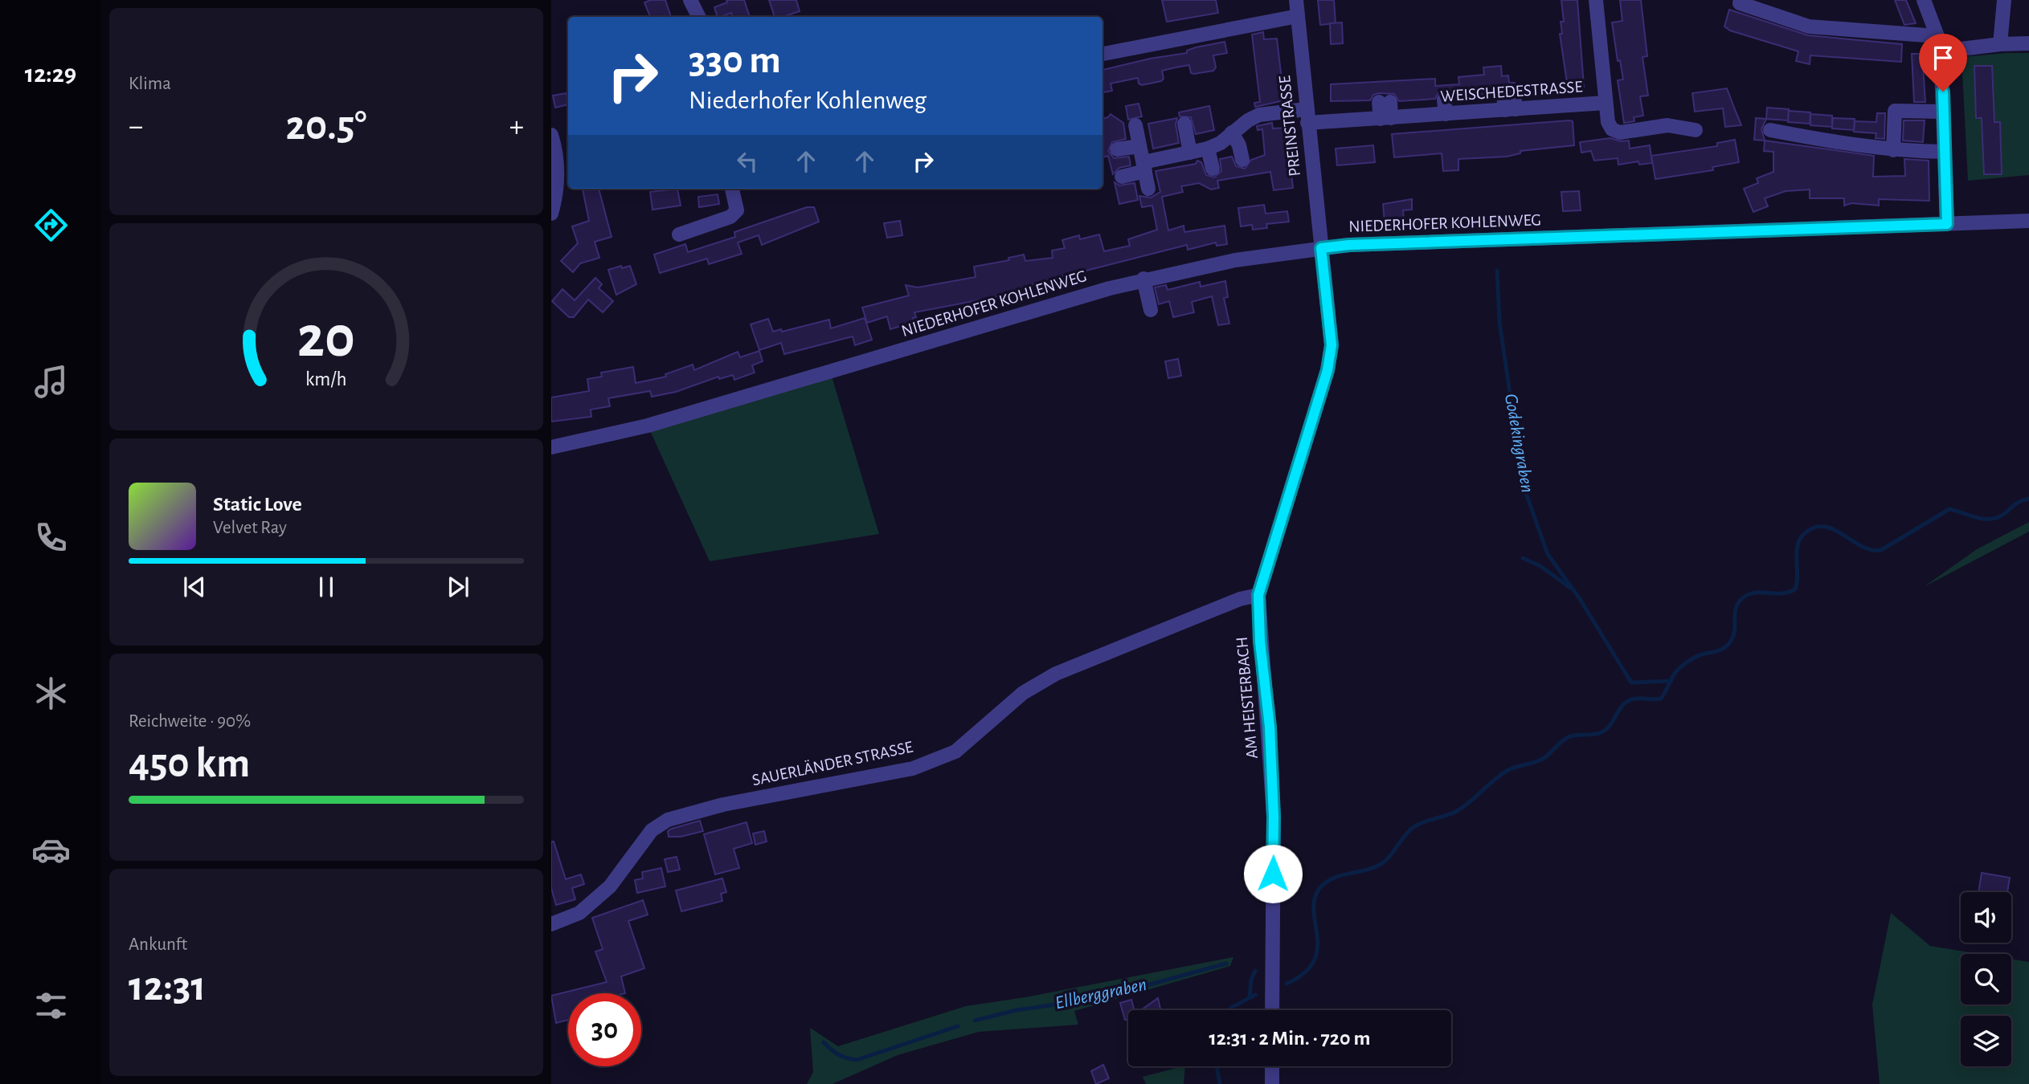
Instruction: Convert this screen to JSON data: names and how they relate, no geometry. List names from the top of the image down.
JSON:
{
  "streets": {
    "street": [
      "WEISCHEDESTRASSE",
      "PREINSTRASSE",
      "NIEDERHOFER KOHLENWEG",
      "AM HEISTERBACH",
      "SAUERLÄNDER STRASSE"
    ]
  },
  "crossings": [
    ["WEISCHEDESTRASSE", "PREINSTRASSE"],
    ["PREINSTRASSE", "NIEDERHOFER KOHLENWEG"],
    ["PREINSTRASSE", "AM HEISTERBACH"],
    ["NIEDERHOFER KOHLENWEG", "AM HEISTERBACH"],
    ["AM HEISTERBACH", "SAUERLÄNDER STRASSE"]
  ],
  "water": ["Godekingraben", "Ellberggraben"],
  "page": {
    "tabs": "12:29",
    "tile": [
      "Klima",
      ["Reichweite · 90%", "450 km"],
      ["Ankunft", "12:31"]
    ],
    "turn": ["330 m", "Niederhofer Kohlenweg"],
    "heat": ["−", "20.5°", "+"],
    "song": ["Static Love", "Velvet Ray"],
    "limit": "30",
    "trip": "12:31 · 2 Min. · 720 m",
    "gauge": ["20", "km/h"]
  }
}
